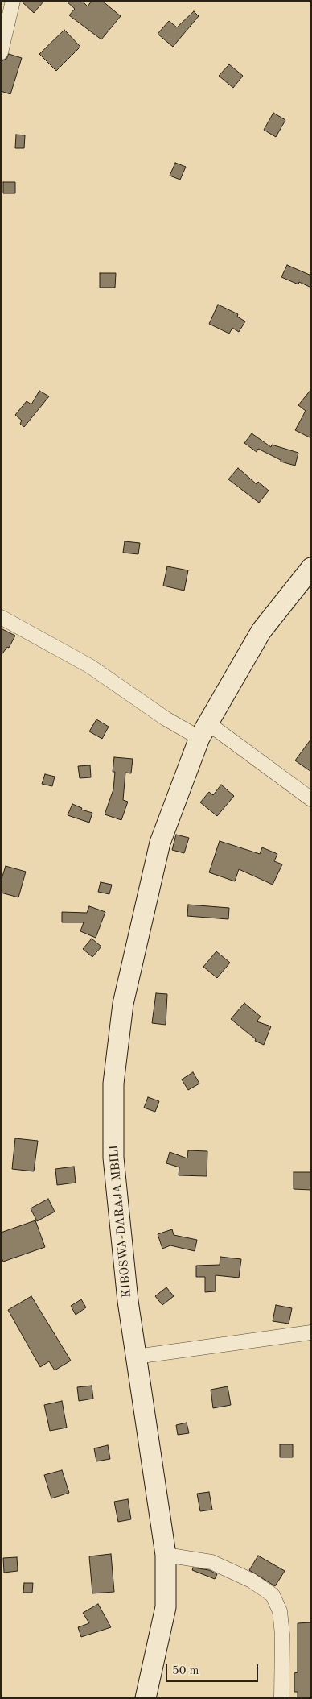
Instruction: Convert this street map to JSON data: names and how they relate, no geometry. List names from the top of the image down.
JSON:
{
  "streets": {
    "main road": ["KIBOSWA-DARAJA MBILI"]
  },
  "scale_bar": "50 m"
}
